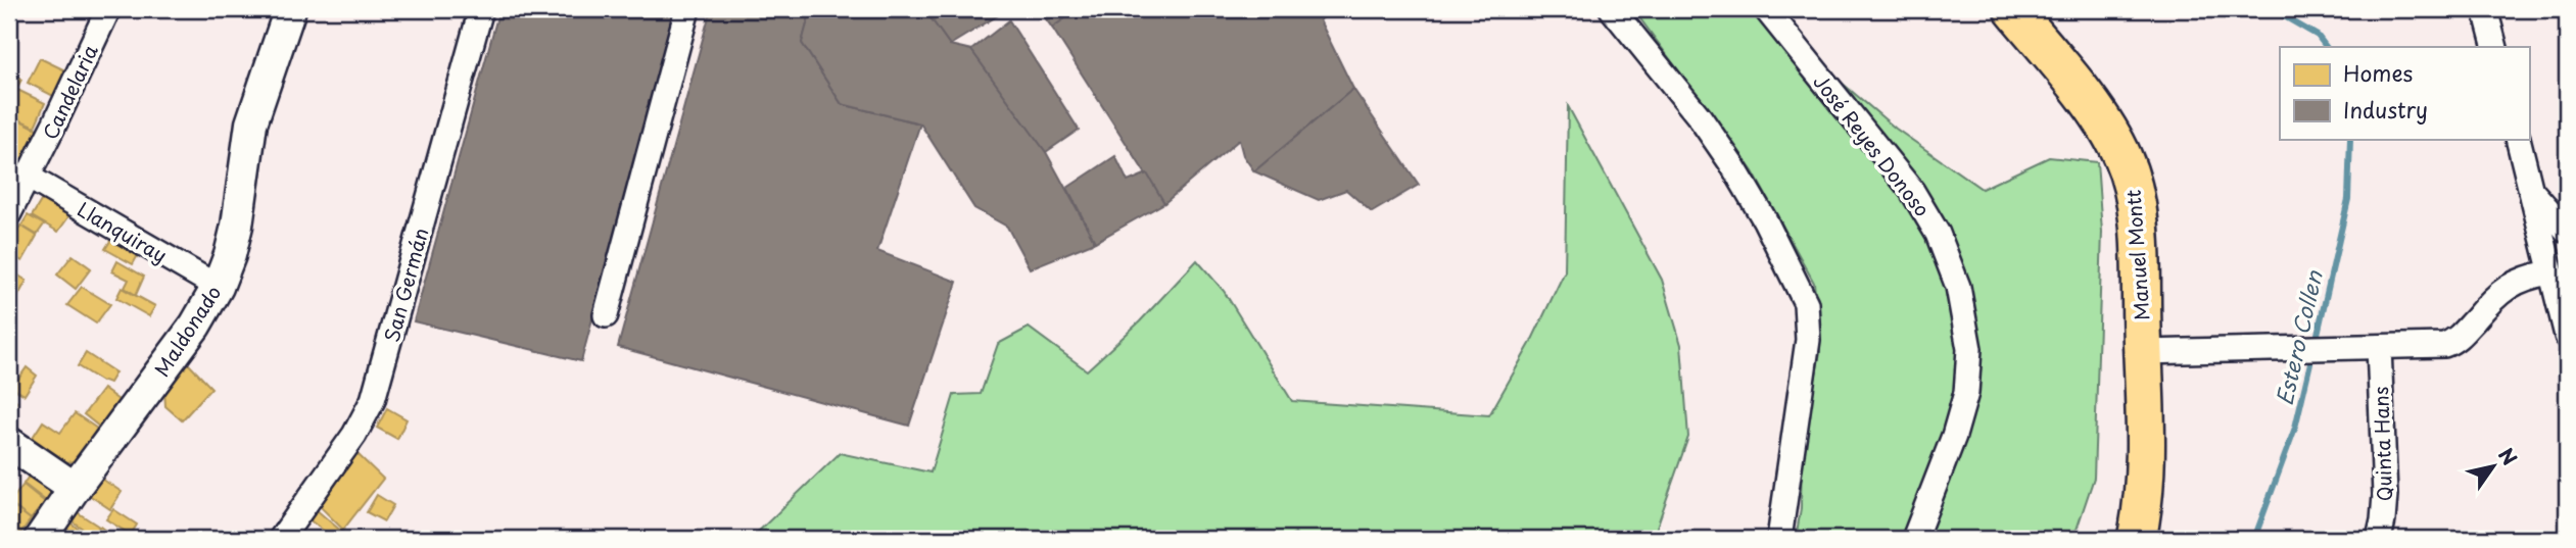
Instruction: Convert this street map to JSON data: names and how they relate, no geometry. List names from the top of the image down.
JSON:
{
  "streets": {
    "main road": ["Manuel Montt"],
    "street": [
      "Candelaria",
      "José Reyes Donoso",
      "Llanquiray",
      "San Germán",
      "Maldonado",
      "Quinta Hans"
    ]
  },
  "crossings": [
    ["Candelaria", "Llanquiray"],
    ["Llanquiray", "Maldonado"]
  ],
  "water": ["Estero Collen"],
  "legend": ["Homes", "Industry"],
  "north": "top right"
}
